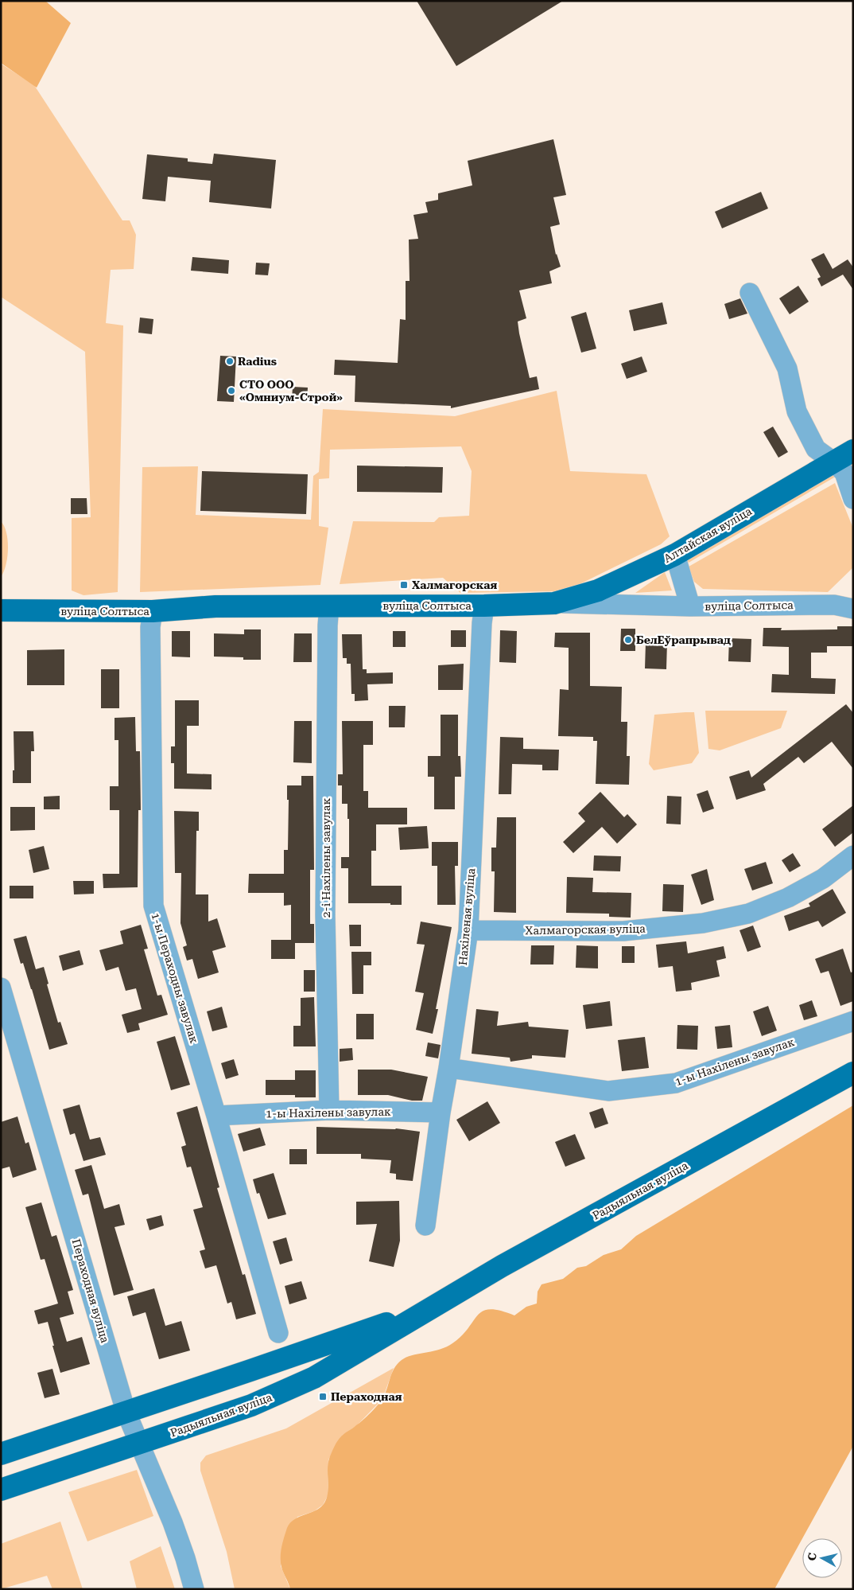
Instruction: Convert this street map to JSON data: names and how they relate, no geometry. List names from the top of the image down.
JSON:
{
  "streets": {
    "main road": ["Алтайская вуліца", "вуліца Солтыса", "Радыяльная вуліца"],
    "street": [
      "2-і Нахілены завулак",
      "Нахіленая вуліца",
      "Халмагорская вуліца",
      "1-ы Пераходны завулак",
      "1-ы Нахілены завулак",
      "Пераходная вуліца"
    ]
  },
  "crossings": [
    ["Алтайская вуліца", "вуліца Солтыса"],
    ["вуліца Солтыса", "2-і Нахілены завулак"],
    ["вуліца Солтыса", "Нахіленая вуліца"],
    ["вуліца Солтыса", "1-ы Пераходны завулак"],
    ["2-і Нахілены завулак", "1-ы Нахілены завулак"],
    ["Нахіленая вуліца", "Халмагорская вуліца"],
    ["Нахіленая вуліца", "1-ы Нахілены завулак"],
    ["1-ы Пераходны завулак", "1-ы Нахілены завулак"],
    ["Радыяльная вуліца", "Пераходная вуліца"]
  ],
  "places": {
    "other": ["Radius", "СТО ООО «Омниум-Строй»", "БелЕўрапрывад"],
    "transit": ["Халмагорская", "Пераходная"]
  },
  "north": "left"
}
